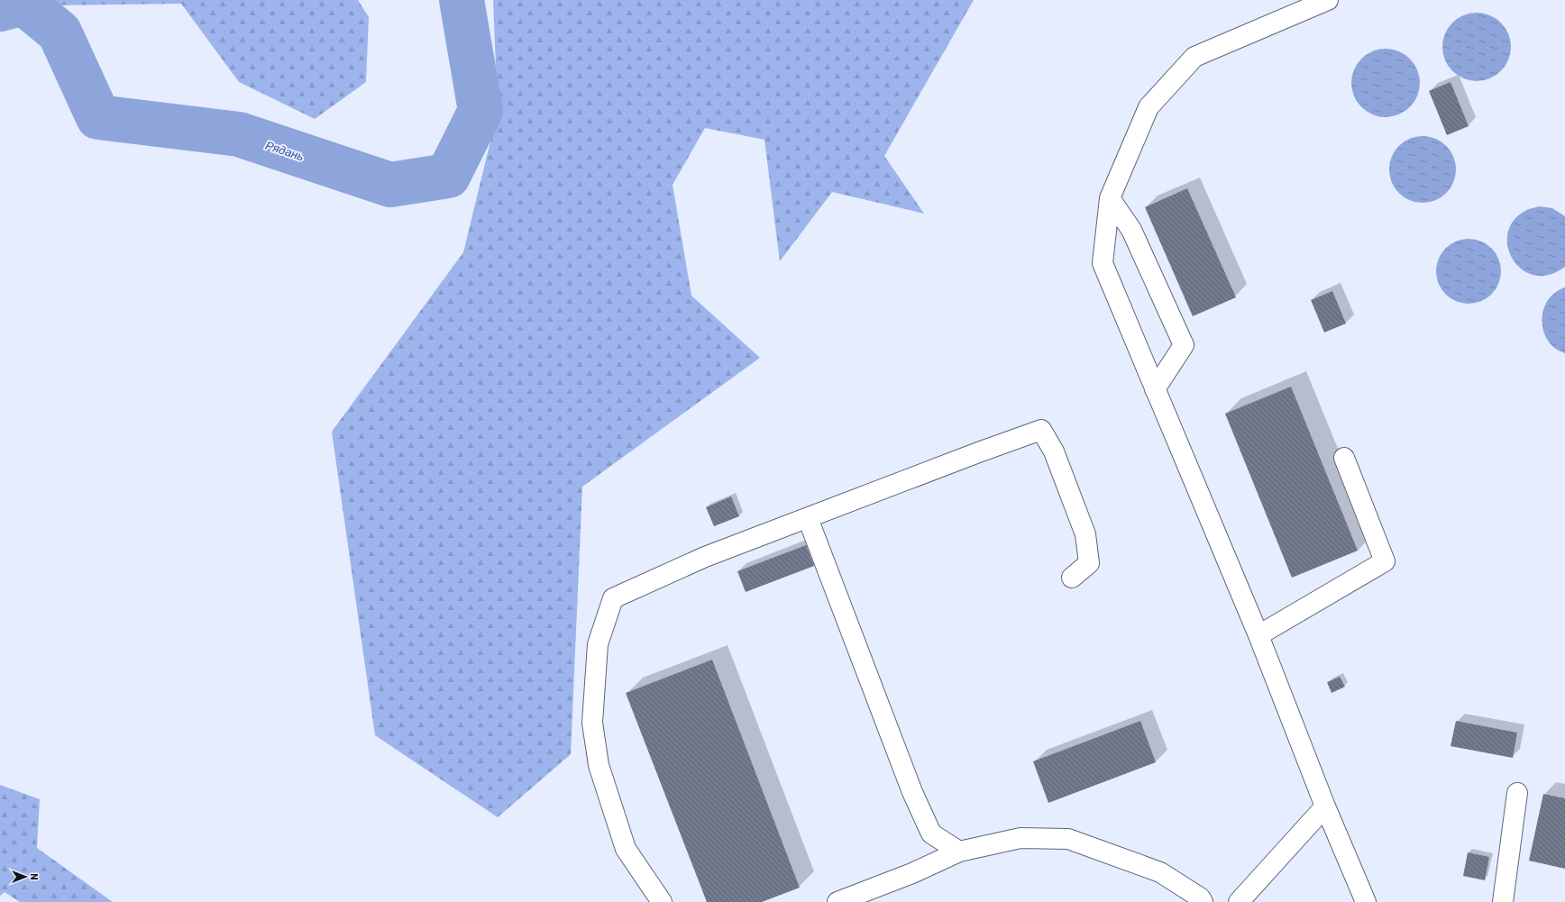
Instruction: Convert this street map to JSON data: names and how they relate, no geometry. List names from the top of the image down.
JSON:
{
  "water": ["Рядань"],
  "north": "right"
}
